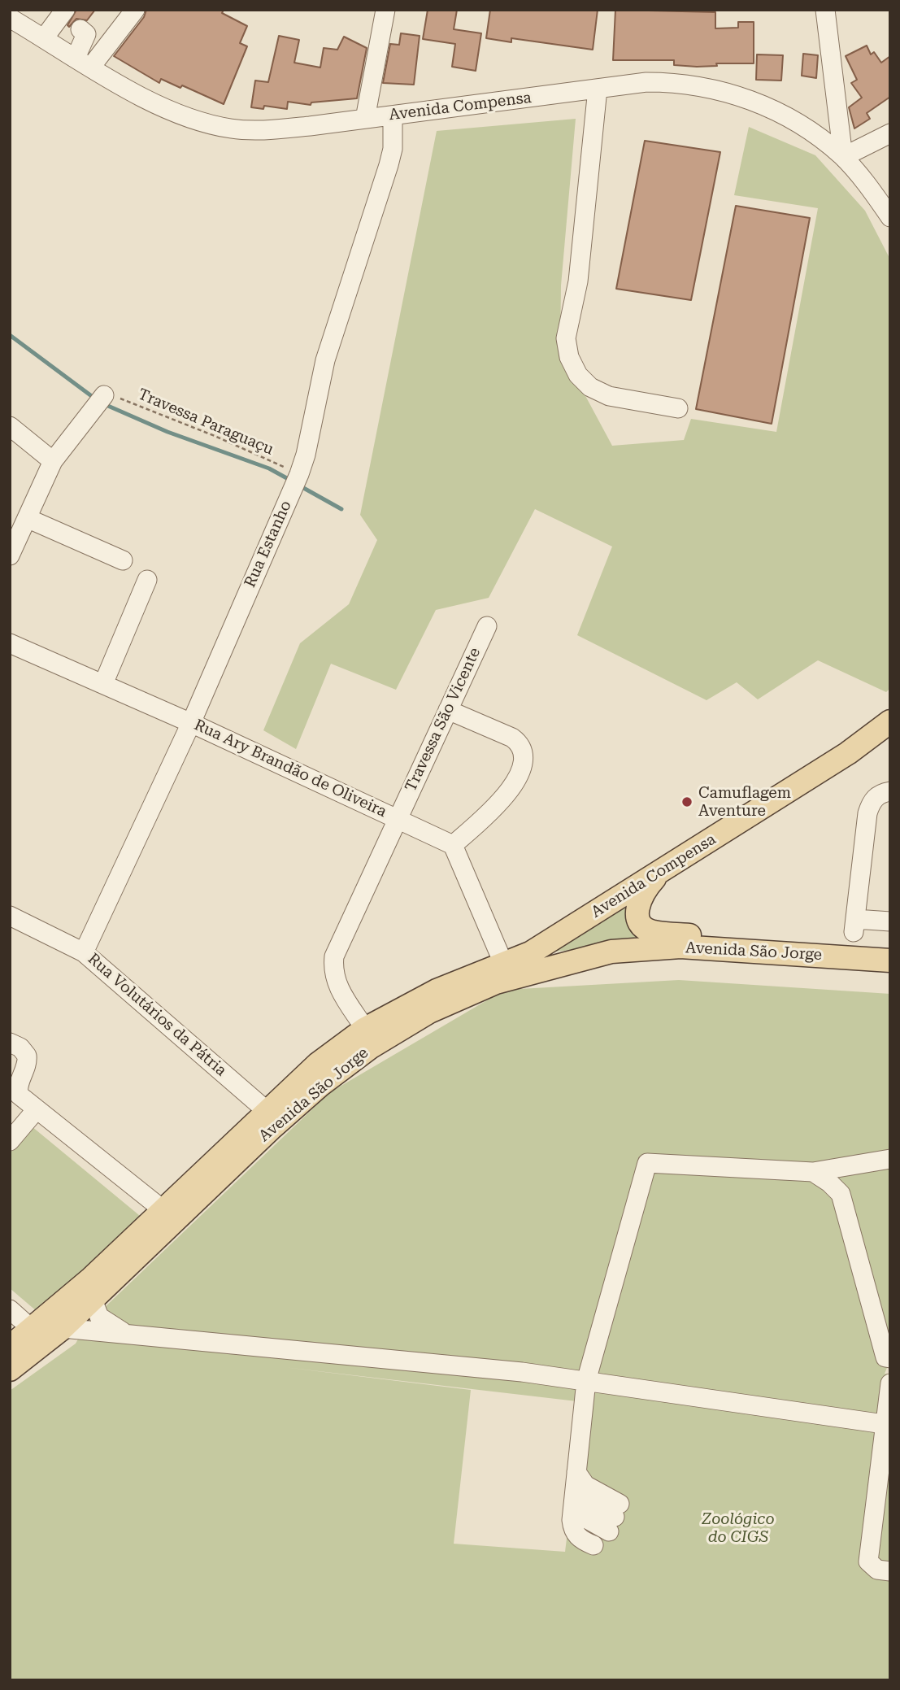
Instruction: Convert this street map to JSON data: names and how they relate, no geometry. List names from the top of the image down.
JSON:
{
  "streets": {
    "main road": ["Avenida Compensa", "Avenida São Jorge"],
    "street": [
      "Rua Estanho",
      "Travessa São Vicente",
      "Rua Ary Brandão de Oliveira",
      "Rua Volutários da Pátria"
    ],
    "path": ["Travessa Paraguaçu"]
  },
  "crossings": [
    ["Avenida Compensa", "Rua Estanho"],
    ["Avenida Compensa", "Avenida São Jorge"],
    ["Travessa Paraguaçu", "Rua Estanho"],
    ["Rua Estanho", "Rua Ary Brandão de Oliveira"],
    ["Rua Estanho", "Rua Volutários da Pátria"],
    ["Travessa São Vicente", "Rua Ary Brandão de Oliveira"],
    ["Travessa São Vicente", "Avenida São Jorge"],
    ["Avenida São Jorge", "Rua Volutários da Pátria"]
  ],
  "parks": ["Zoológico do CIGS"],
  "places": ["Camuflagem Aventure"]
}
